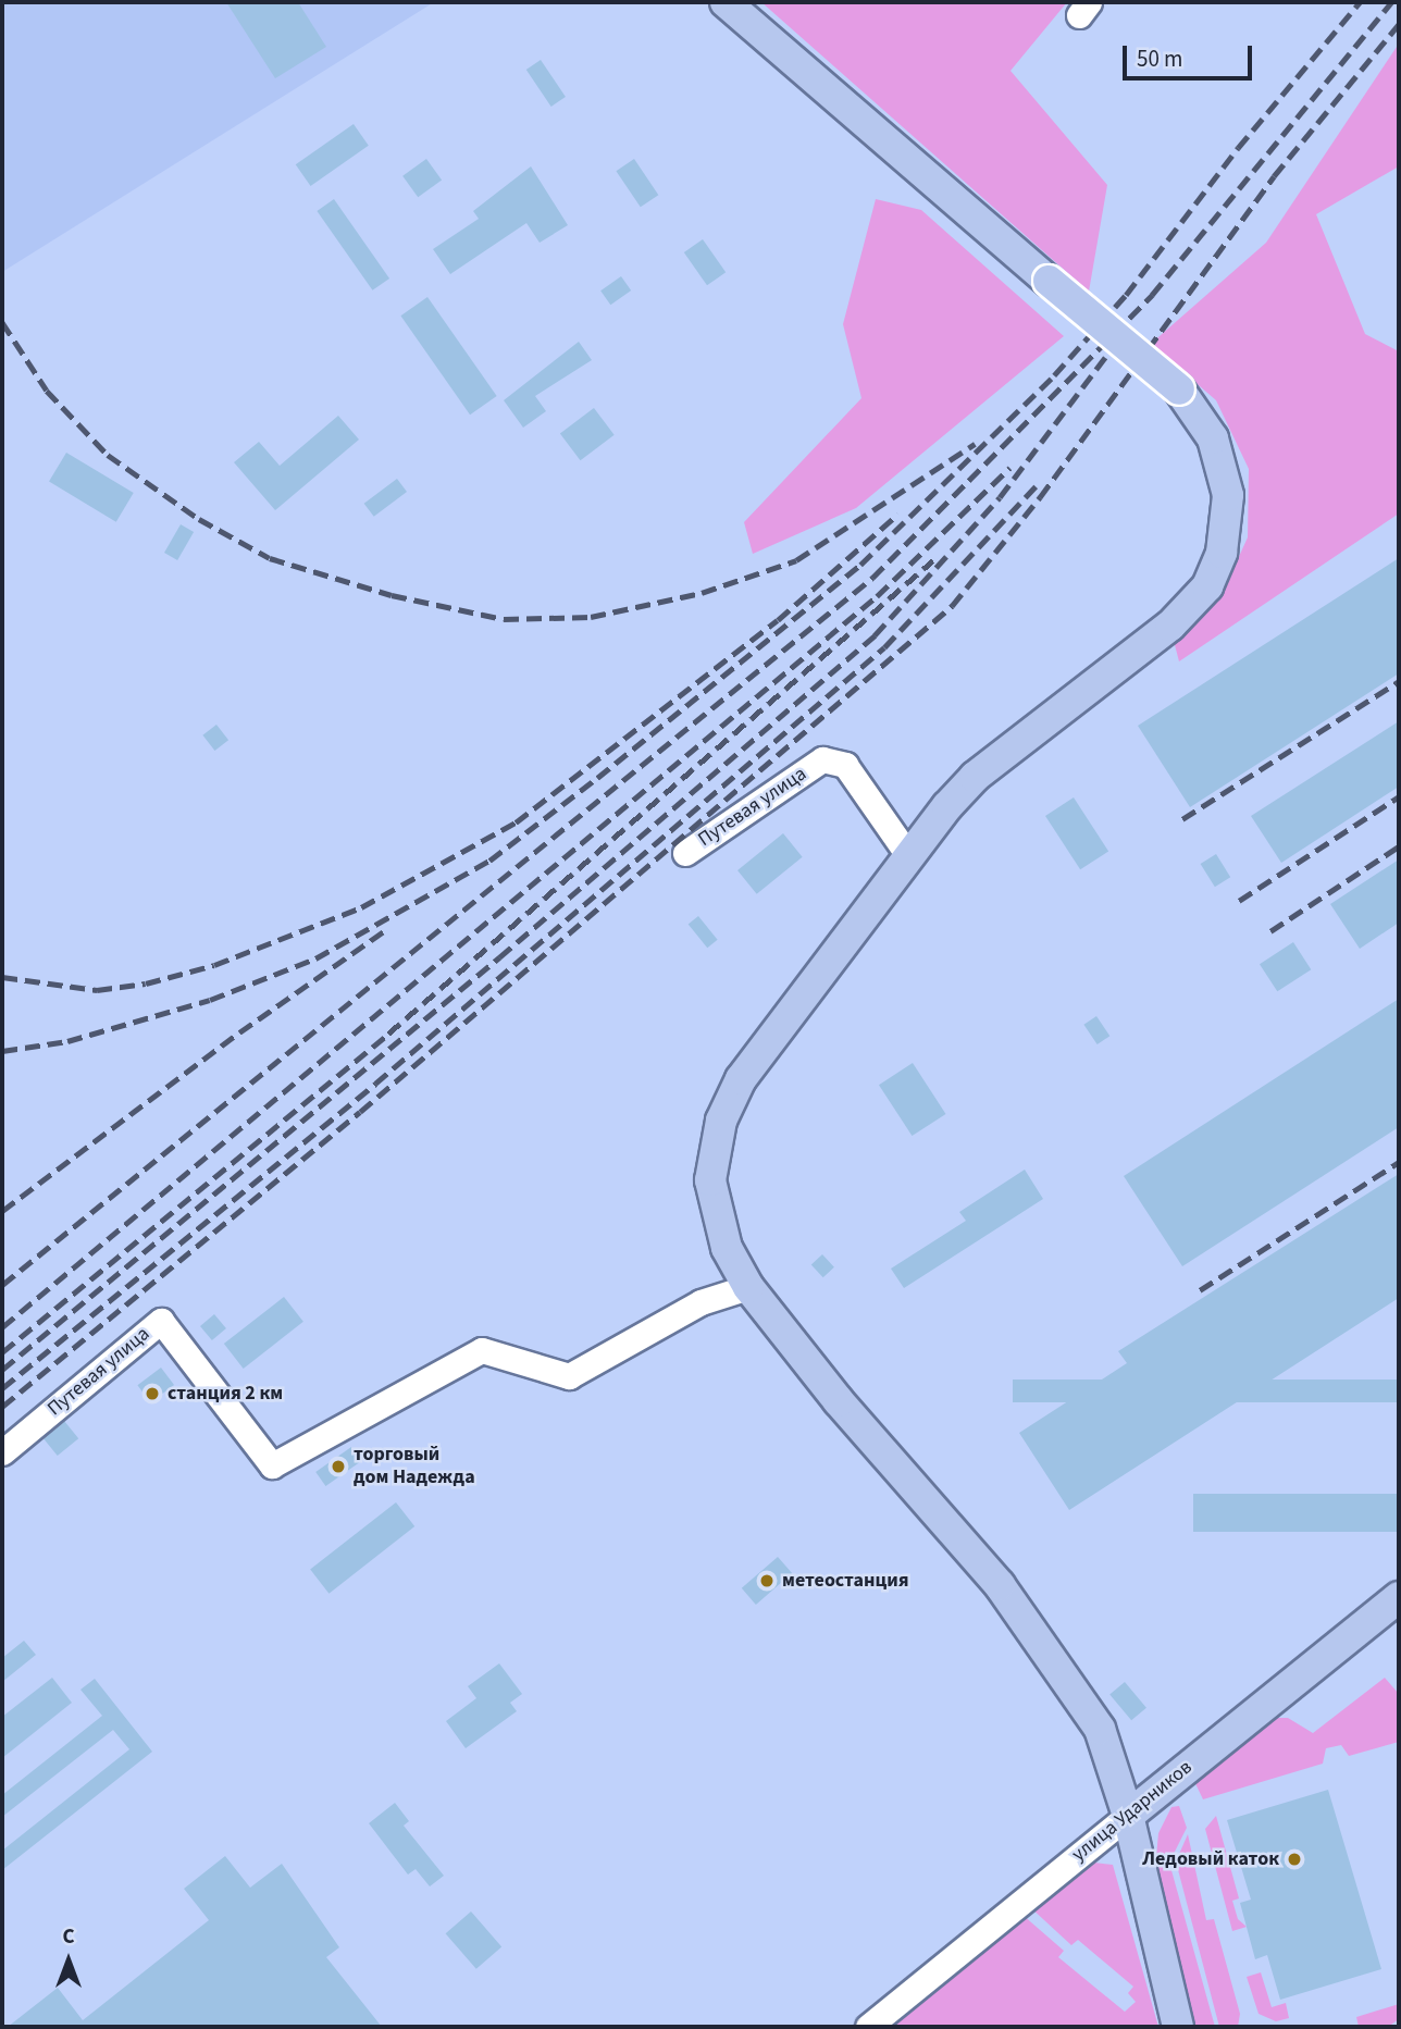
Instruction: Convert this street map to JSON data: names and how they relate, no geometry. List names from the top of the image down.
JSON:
{
  "streets": {
    "main road": ["улица Ударников"],
    "street": ["Путевая улица"]
  },
  "places": [
    "станция 2 км",
    "торговый дом Надежда",
    "метеостанция",
    "Ледовый каток"
  ],
  "scale_bar": "50 m",
  "north": "top"
}
